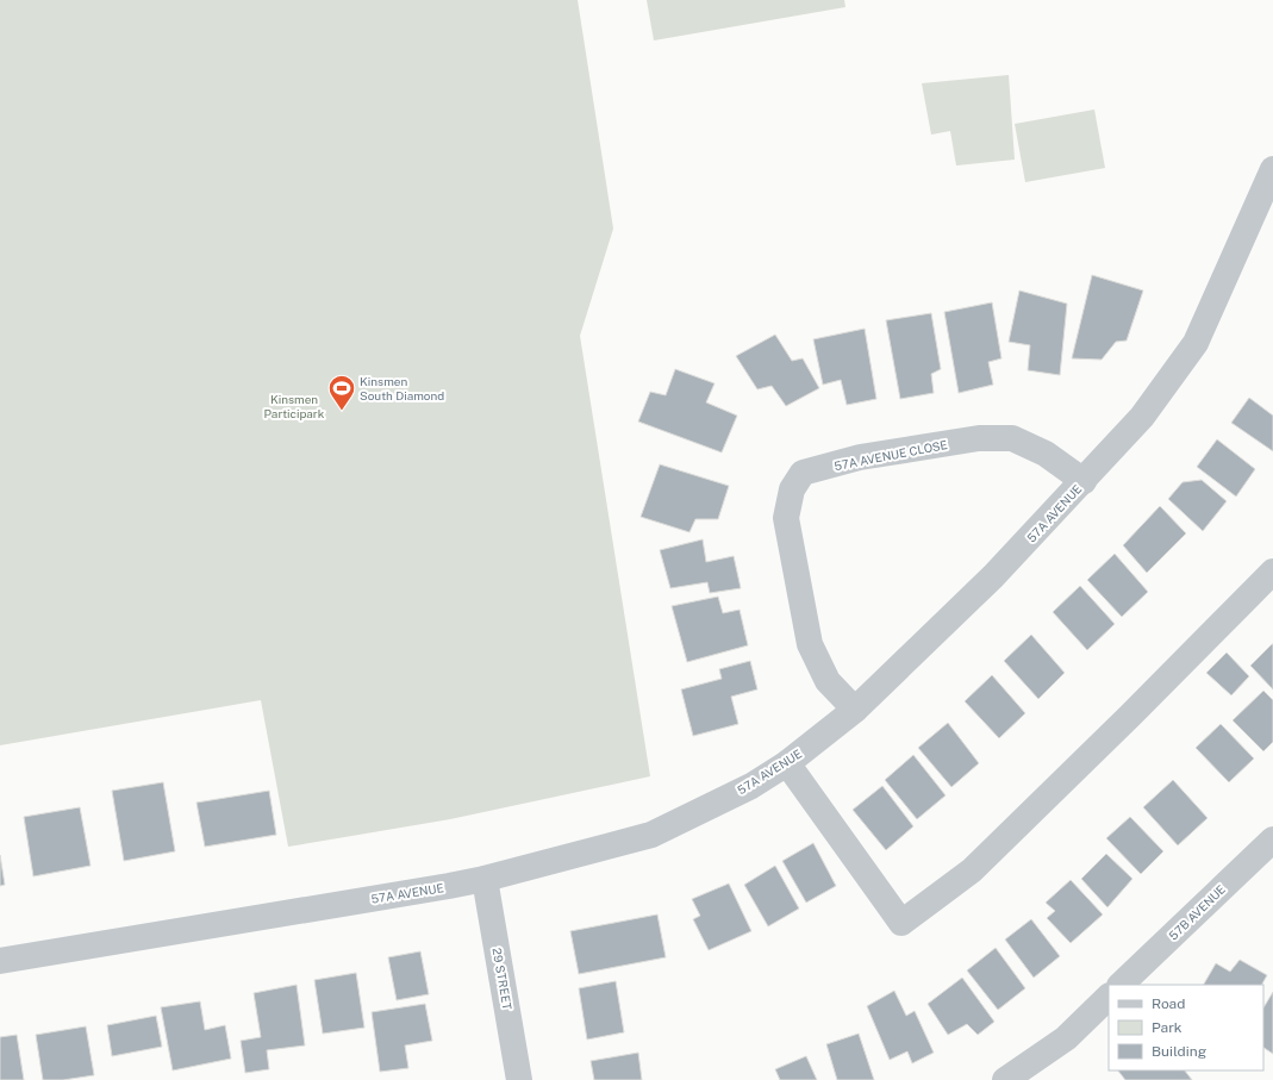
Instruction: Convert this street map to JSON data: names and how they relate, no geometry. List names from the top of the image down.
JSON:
{
  "streets": {
    "street": [
      "57A AVENUE CLOSE",
      "57A AVENUE",
      "57B AVENUE",
      "29 STREET"
    ]
  },
  "crossings": [
    ["57A AVENUE CLOSE", "57A AVENUE"],
    ["57A AVENUE", "29 STREET"]
  ],
  "parks": ["Kinsmen Participark"],
  "places": {
    "sports": ["Kinsmen South Diamond"]
  },
  "legend": ["Road", "Park", "Building"]
}
